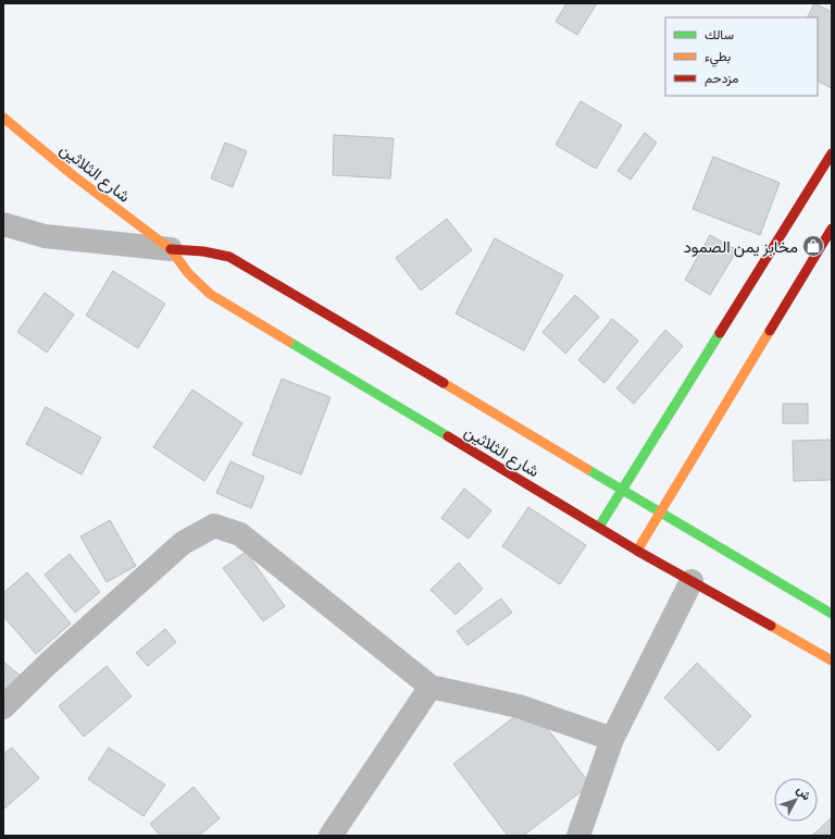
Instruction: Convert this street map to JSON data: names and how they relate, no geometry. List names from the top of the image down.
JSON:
{
  "streets": {
    "street": ["شارع الثلاثين"]
  },
  "places": {
    "shop": ["مخابز يمن الصمود"]
  },
  "legend": ["سالك", "بطيء", "مزدحم"],
  "north": "top right"
}
